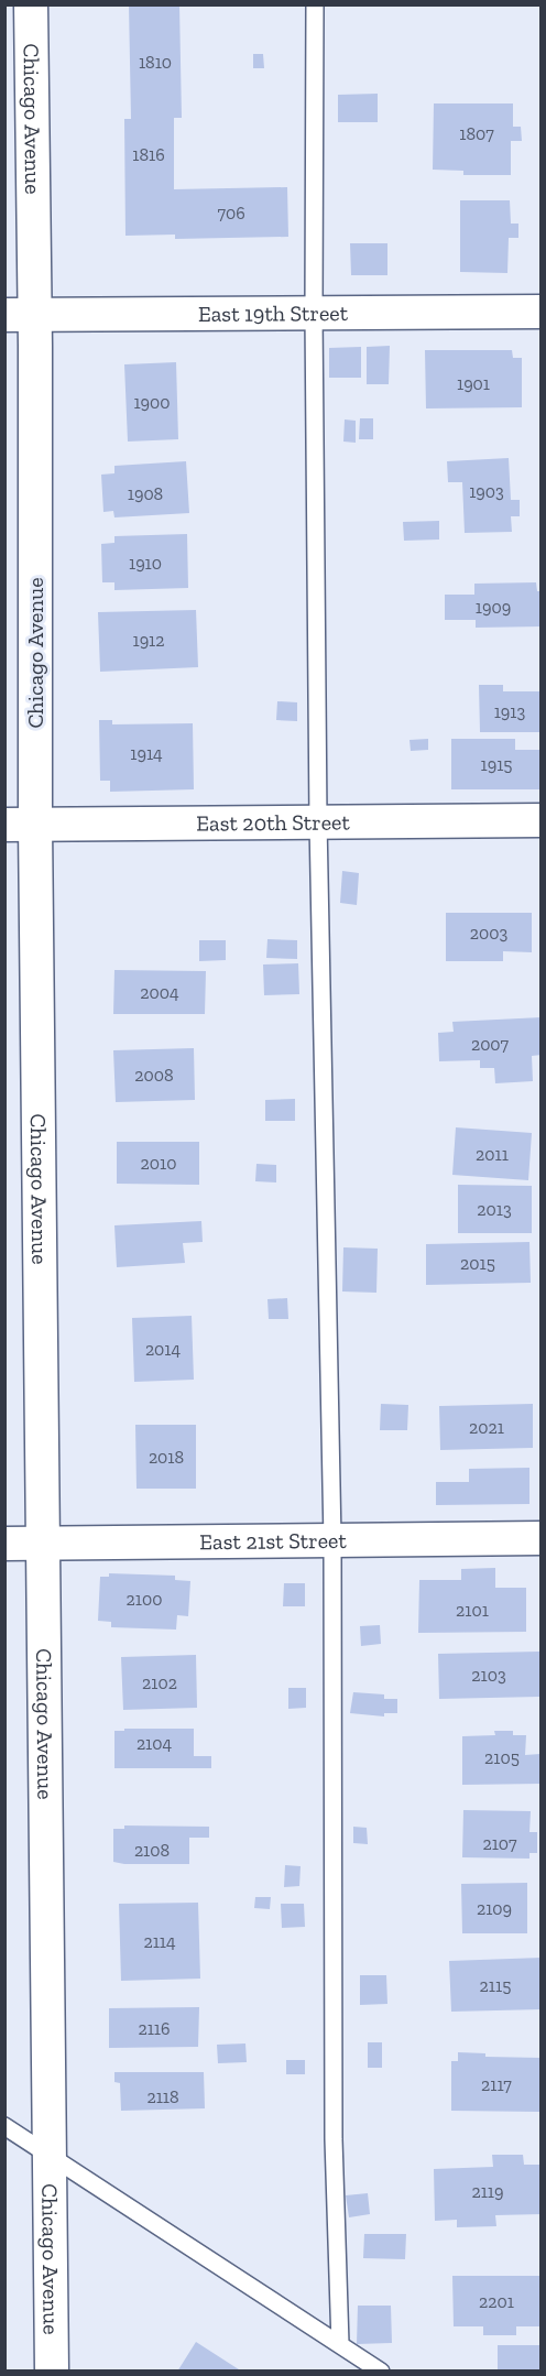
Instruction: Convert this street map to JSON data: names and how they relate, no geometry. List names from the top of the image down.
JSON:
{
  "streets": {
    "street": [
      "Chicago Avenue",
      "East 19th Street",
      "East 20th Street",
      "East 21st Street"
    ]
  },
  "crossings": [
    ["Chicago Avenue", "East 19th Street"],
    ["Chicago Avenue", "East 20th Street"],
    ["Chicago Avenue", "East 21st Street"]
  ],
  "house_numbers": [
    "1810",
    "1807",
    "1816",
    "706",
    "1901",
    "1900",
    "1903",
    "1908",
    "1910",
    "1909",
    "1912",
    "1913",
    "1914",
    "1915",
    "2003",
    "2004",
    "2007",
    "2008",
    "2011",
    "2010",
    "2013",
    "2015",
    "2014",
    "2021",
    "2018",
    "2100",
    "2101",
    "2103",
    "2102",
    "2104",
    "2105",
    "2107",
    "2108",
    "2109",
    "2114",
    "2115",
    "2116",
    "2117",
    "2118",
    "2119",
    "2201"
  ]
}
